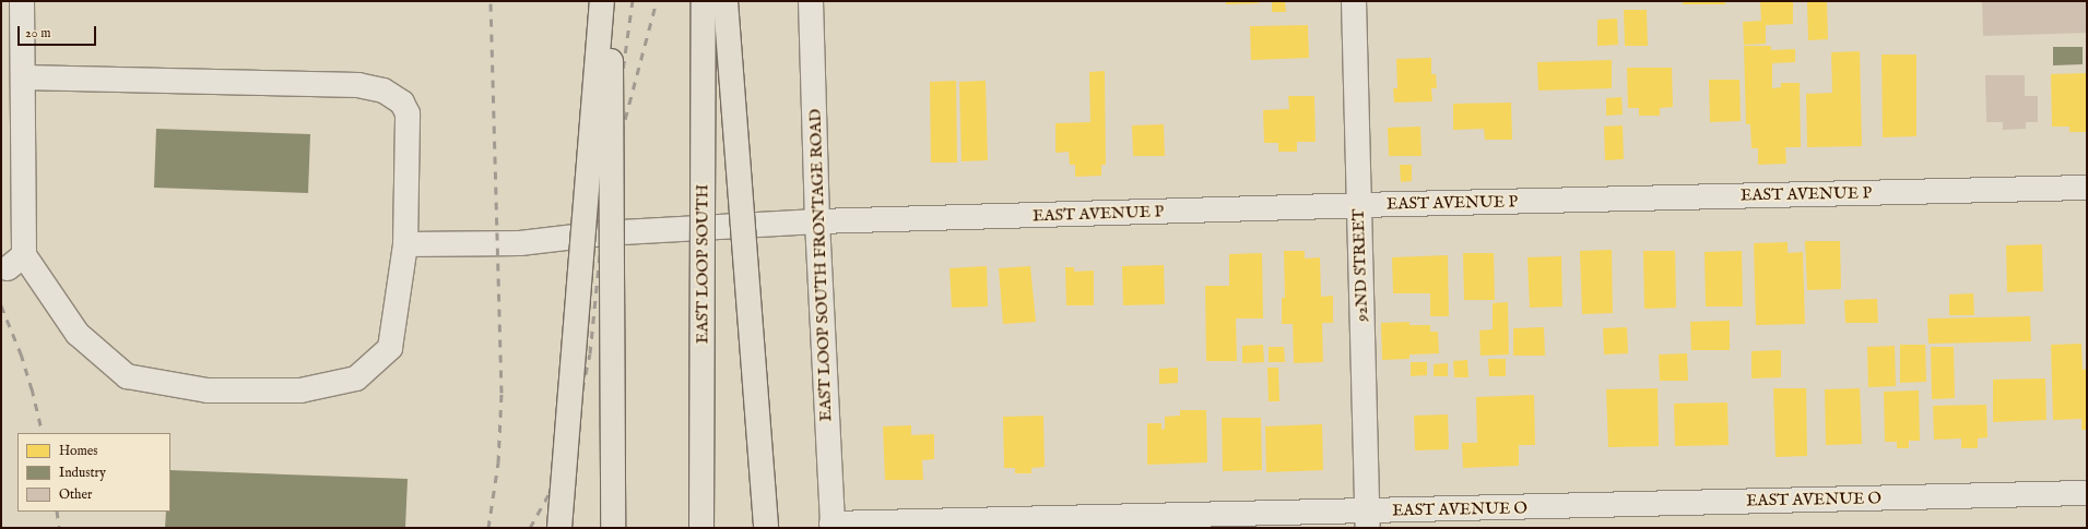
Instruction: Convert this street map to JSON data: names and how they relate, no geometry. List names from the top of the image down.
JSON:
{
  "streets": {
    "highway": ["EAST LOOP SOUTH"],
    "street": [
      "EAST AVENUE P",
      "EAST LOOP SOUTH FRONTAGE ROAD",
      "92ND STREET",
      "EAST AVENUE O"
    ]
  },
  "crossings": [
    ["EAST AVENUE P", "EAST LOOP SOUTH FRONTAGE ROAD"],
    ["EAST AVENUE P", "92ND STREET"],
    ["EAST LOOP SOUTH FRONTAGE ROAD", "EAST AVENUE O"],
    ["92ND STREET", "EAST AVENUE O"]
  ],
  "legend": ["Homes", "Industry", "Other"],
  "scale_bar": "20 m"
}
